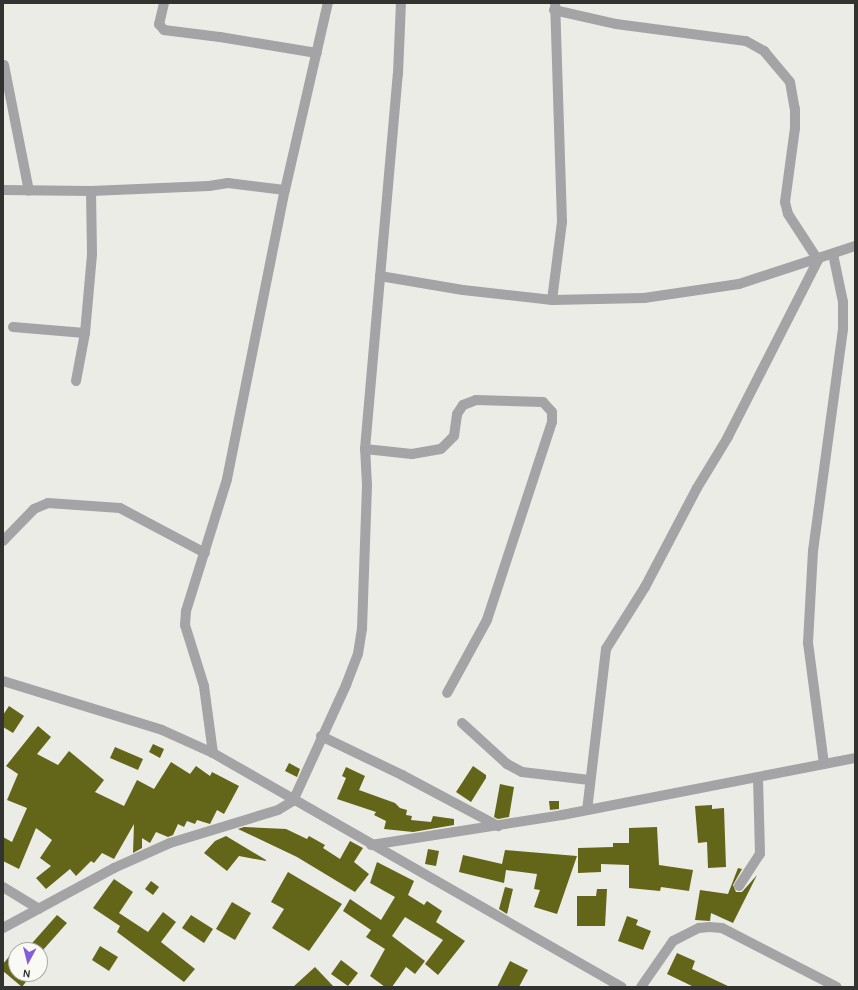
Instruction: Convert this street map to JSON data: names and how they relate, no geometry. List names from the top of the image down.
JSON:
{
  "north": "bottom"
}
